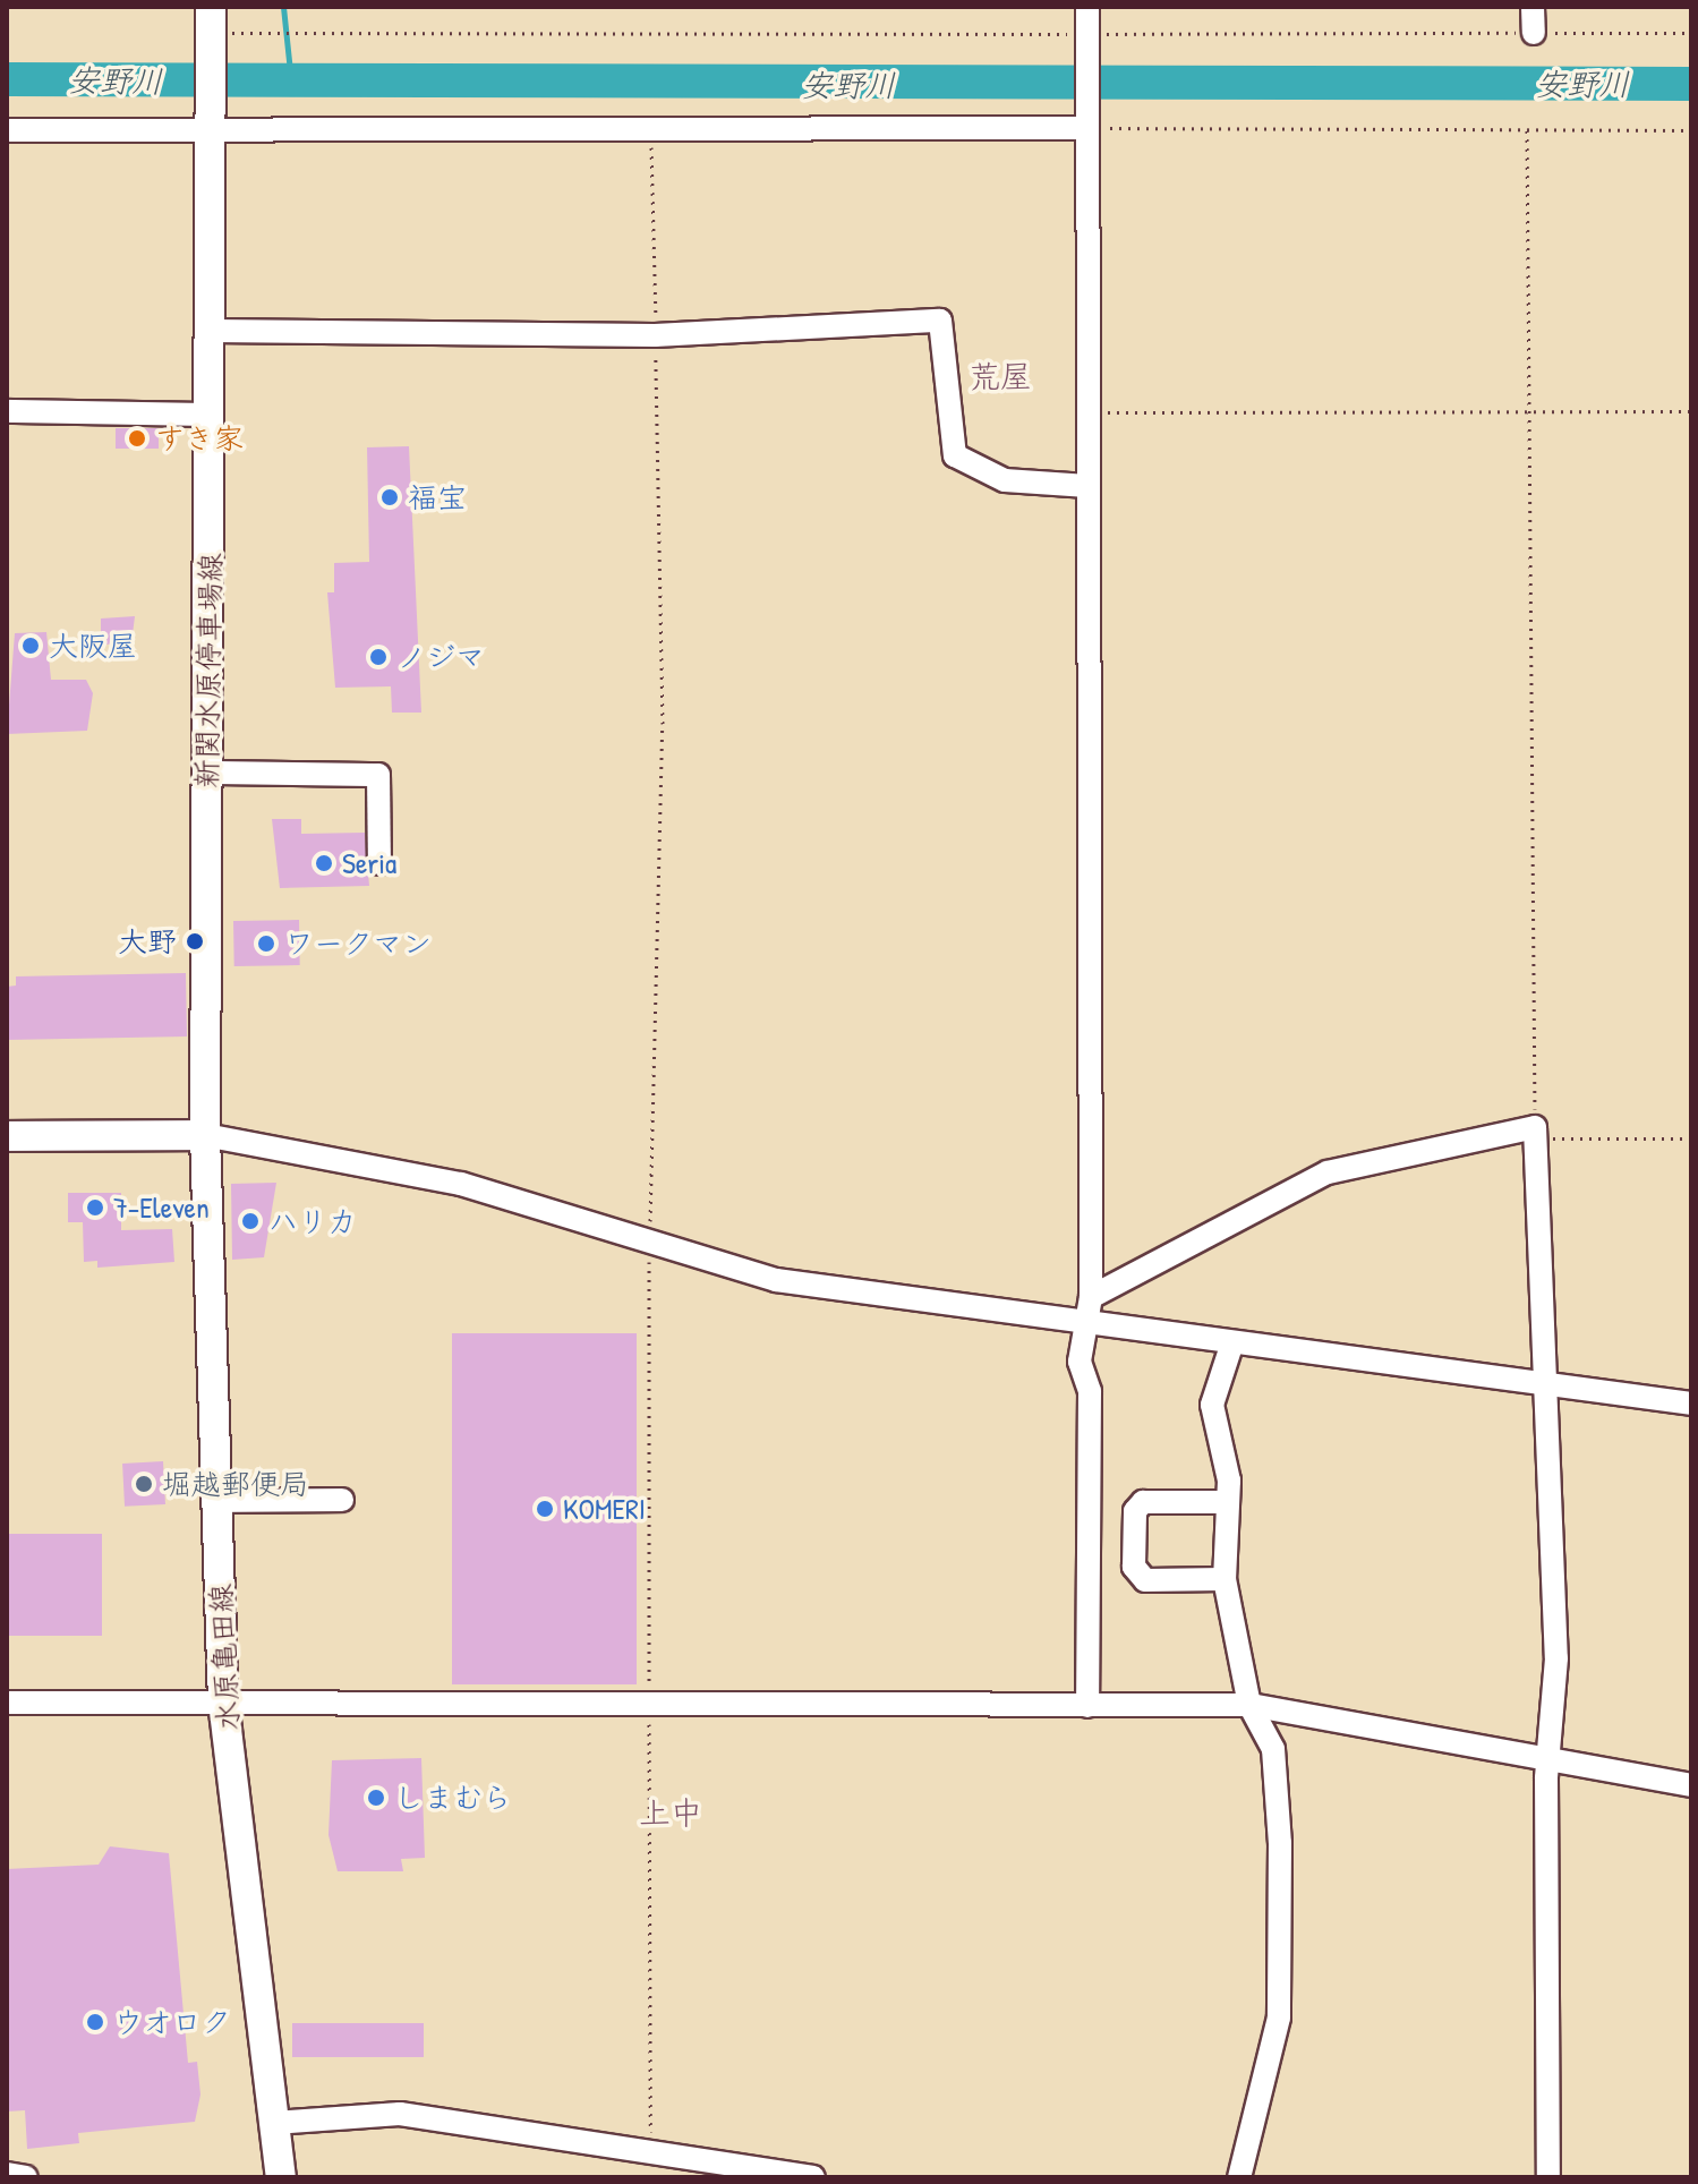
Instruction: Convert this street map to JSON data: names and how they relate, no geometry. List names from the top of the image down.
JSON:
{
  "streets": {
    "main road": ["新関水原停車場線", "水原亀田線"]
  },
  "crossings": [
    ["新関水原停車場線", "水原亀田線"]
  ],
  "districts": ["荒屋", "上中"],
  "water": ["安野川"],
  "places": [
    "すき家",
    "福宝",
    "大阪屋",
    "ノジマ",
    "Seria",
    "大野",
    "ワークマン",
    "7-Eleven",
    "ハリカ",
    "堀越郵便局",
    "KOMERI",
    "しまむら",
    "ウオロク"
  ]
}
